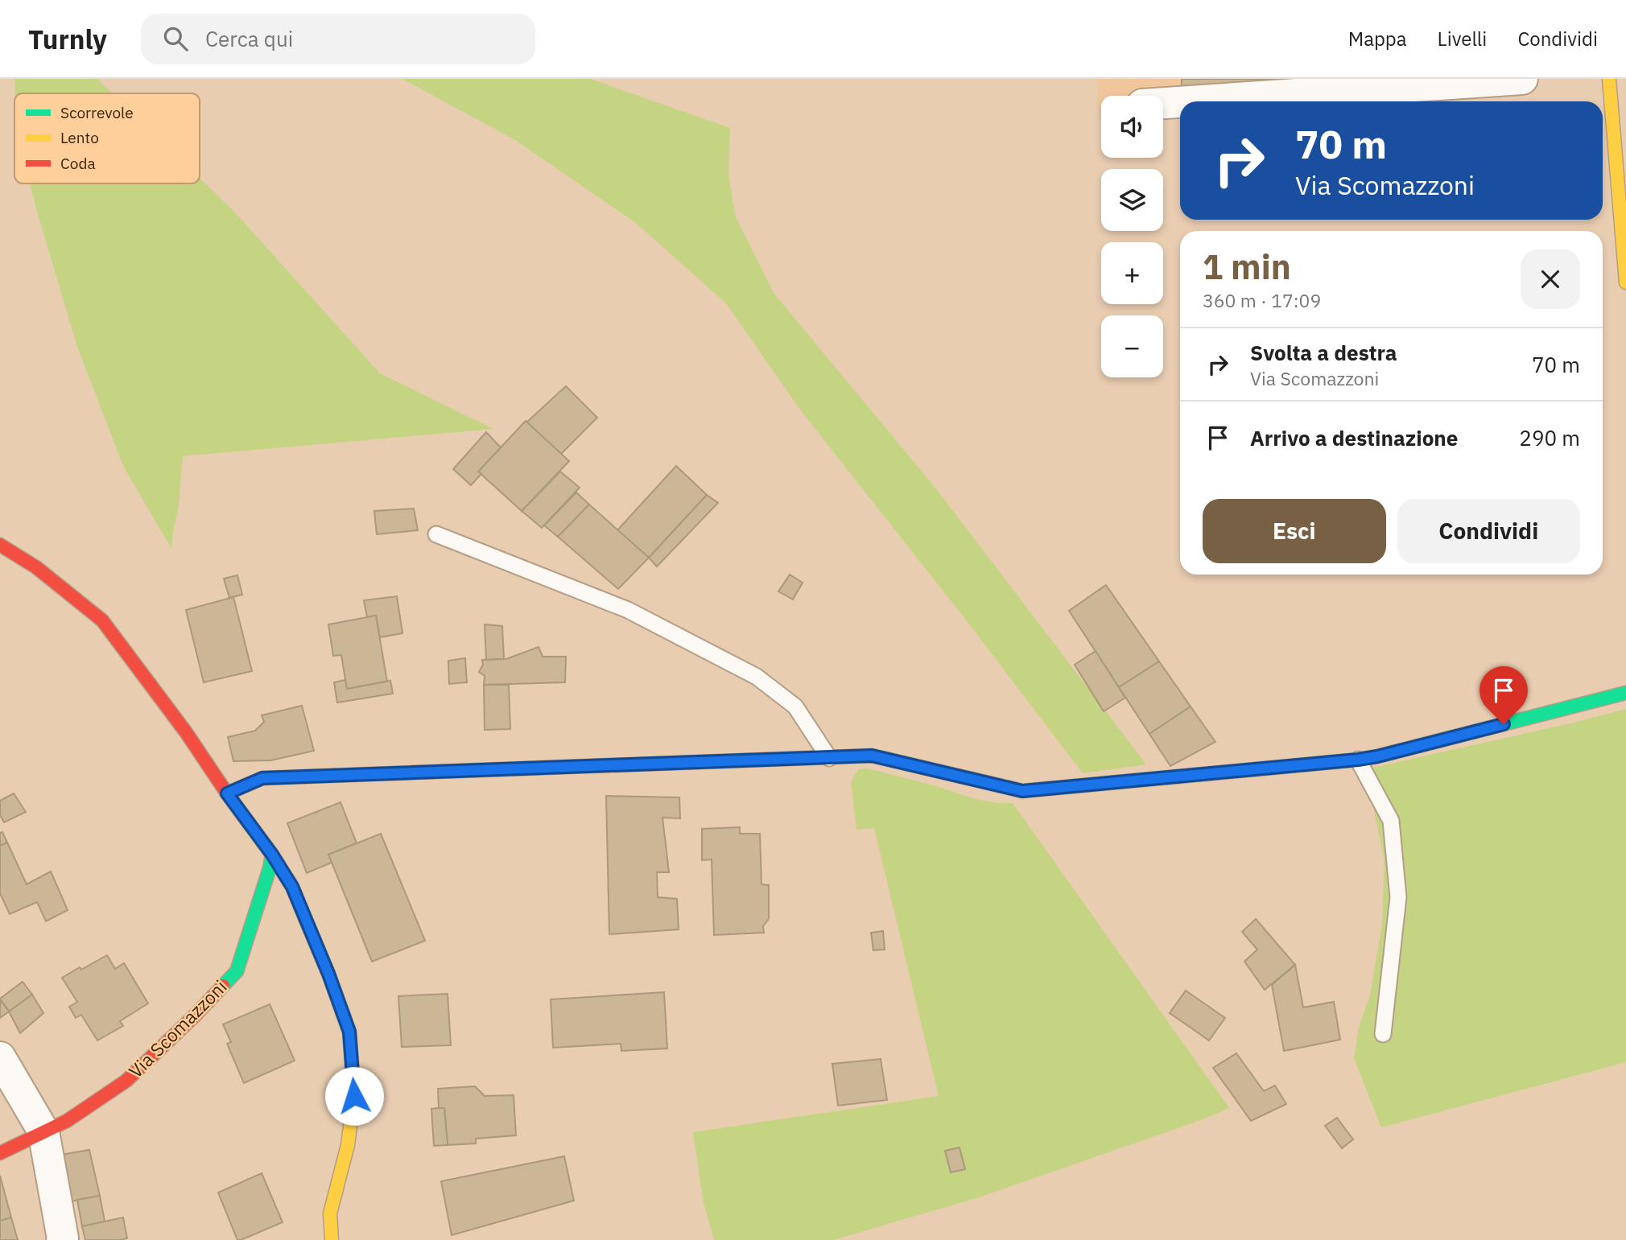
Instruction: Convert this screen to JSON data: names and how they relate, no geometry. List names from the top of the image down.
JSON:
{
  "streets": {
    "street": ["Via Scomazzoni"]
  },
  "legend": ["Scorrevole", "Lento", "Coda"],
  "page": {
    "header": "Turnly",
    "search": "Cerca qui",
    "nav": ["Mappa", "Livelli", "Condividi"],
    "map_buttons": ["+", "−"],
    "turn": ["70 m", "Via Scomazzoni"],
    "heading": ["1 min", "360 m · 17:09"],
    "list": [
      {
        "name": "Svolta a destra",
        "note": "Via Scomazzoni",
        "value": "70 m"
      },
      {
        "name": "Arrivo a destinazione",
        "value": "290 m"
      }
    ],
    "buttons": ["Esci", "Condividi"]
  }
}
